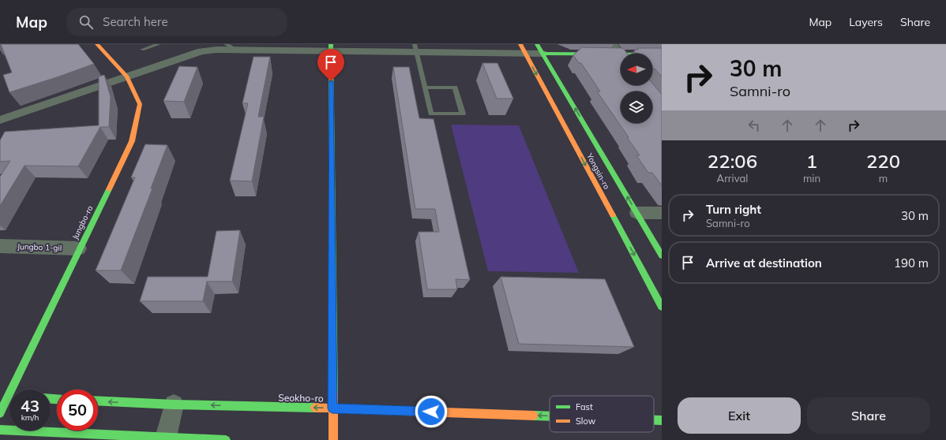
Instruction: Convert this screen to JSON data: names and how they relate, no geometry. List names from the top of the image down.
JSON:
{
  "streets": {
    "main road": ["Yongsin-ro", "Jungbo-ro", "Seokho-ro"],
    "street": ["Jungbo 1-gil"]
  },
  "crossings": [
    ["Jungbo-ro", "Jungbo 1-gil"]
  ],
  "one_way": ["Seokho-ro"],
  "legend": ["Fast", "Slow"],
  "north": "left",
  "page": {
    "header": "Map",
    "search": "Search here",
    "nav": ["Map", "Layers", "Share"],
    "turn": ["30 m", "Samni-ro"],
    "eta": [
      "22:06",
      "Arrival",
      "1",
      "min",
      "220",
      "m"
    ],
    "list": [
      {
        "name": "Turn right",
        "note": "Samni-ro",
        "value": "30 m"
      },
      {
        "name": "Arrive at destination",
        "value": "190 m"
      }
    ],
    "speed": "43 km/h",
    "limit": "50",
    "buttons": ["Exit", "Share"]
  }
}
